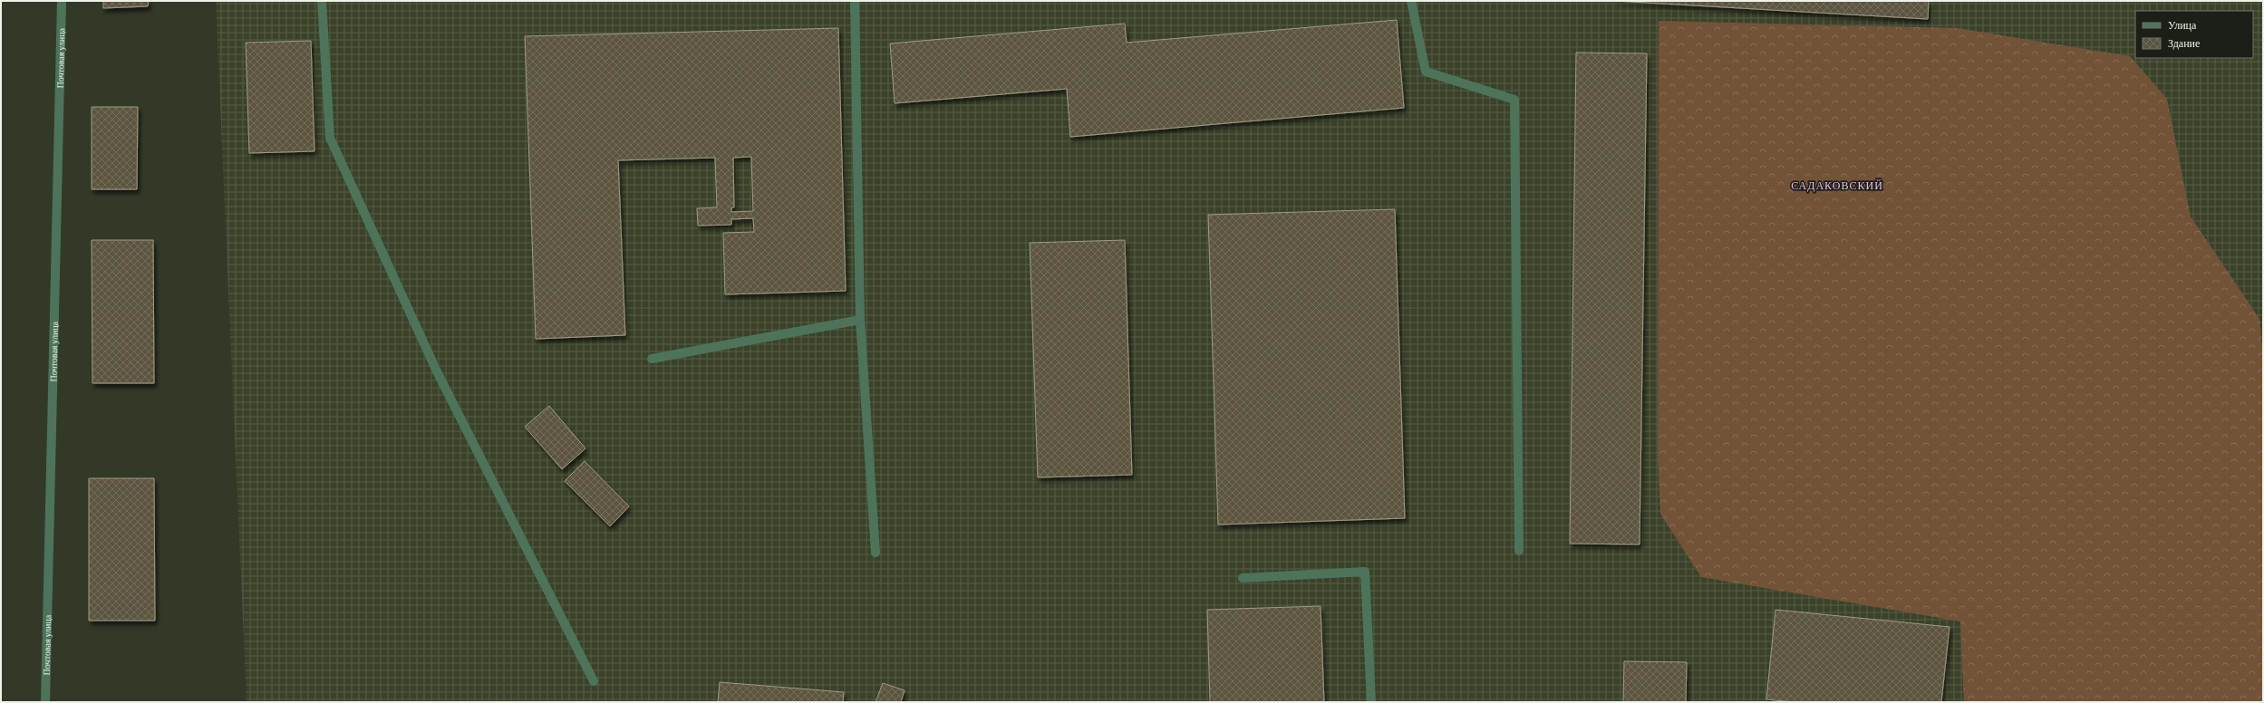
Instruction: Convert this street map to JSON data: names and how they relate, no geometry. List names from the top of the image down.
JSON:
{
  "streets": {
    "street": ["Почтовая улица"]
  },
  "districts": ["САДАКОВСКИЙ"],
  "legend": ["Улица", "Здание"]
}
